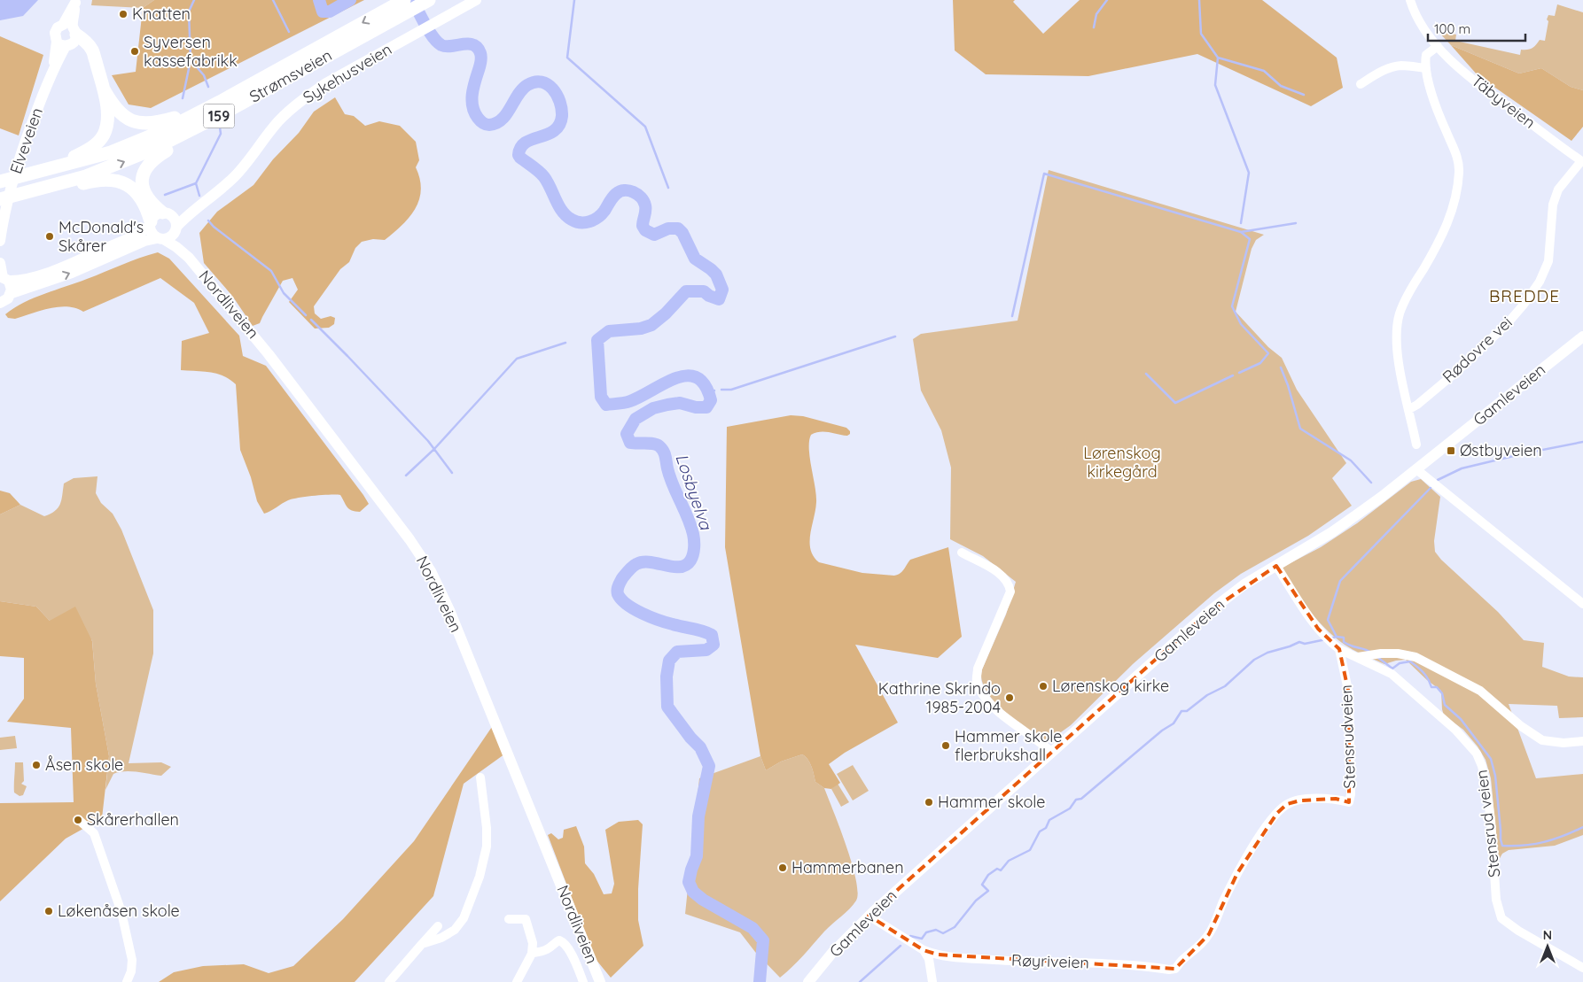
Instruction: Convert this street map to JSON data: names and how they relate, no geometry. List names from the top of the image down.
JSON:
{
  "streets": {
    "highway": ["Strømsveien", "159"],
    "main road": [
      "Sykehusveien",
      "Elveveien",
      "Nordliveien",
      "Gamleveien"
    ],
    "street": [
      "Täbyveien",
      "Rødovre vei",
      "Stensrudveien",
      "Stensrud veien",
      "Røyriveien"
    ]
  },
  "crossings": [
    ["Sykehusveien", "Nordliveien"],
    ["Täbyveien", "Rødovre vei"],
    ["Gamleveien", "Stensrud veien"],
    ["Gamleveien", "Røyriveien"],
    ["Stensrudveien", "Stensrud veien"],
    ["Stensrudveien", "Røyriveien"]
  ],
  "districts": ["BREDDE"],
  "water": ["Losbyelva"],
  "parks": ["Lørenskog kirkegård"],
  "places": {
    "other": [
      "Knatten",
      "Syversen kassefabrikk",
      "McDonald's Skårer",
      "Lørenskog kirke",
      "Kathrine Skrindo 1985-2004",
      "Hammer skole flerbrukshall",
      "Åsen skole",
      "Hammer skole",
      "Skårerhallen",
      "Hammerbanen",
      "Løkenåsen skole"
    ],
    "transit": ["Østbyveien"]
  },
  "scale_bar": "100 m",
  "north": "top"
}
